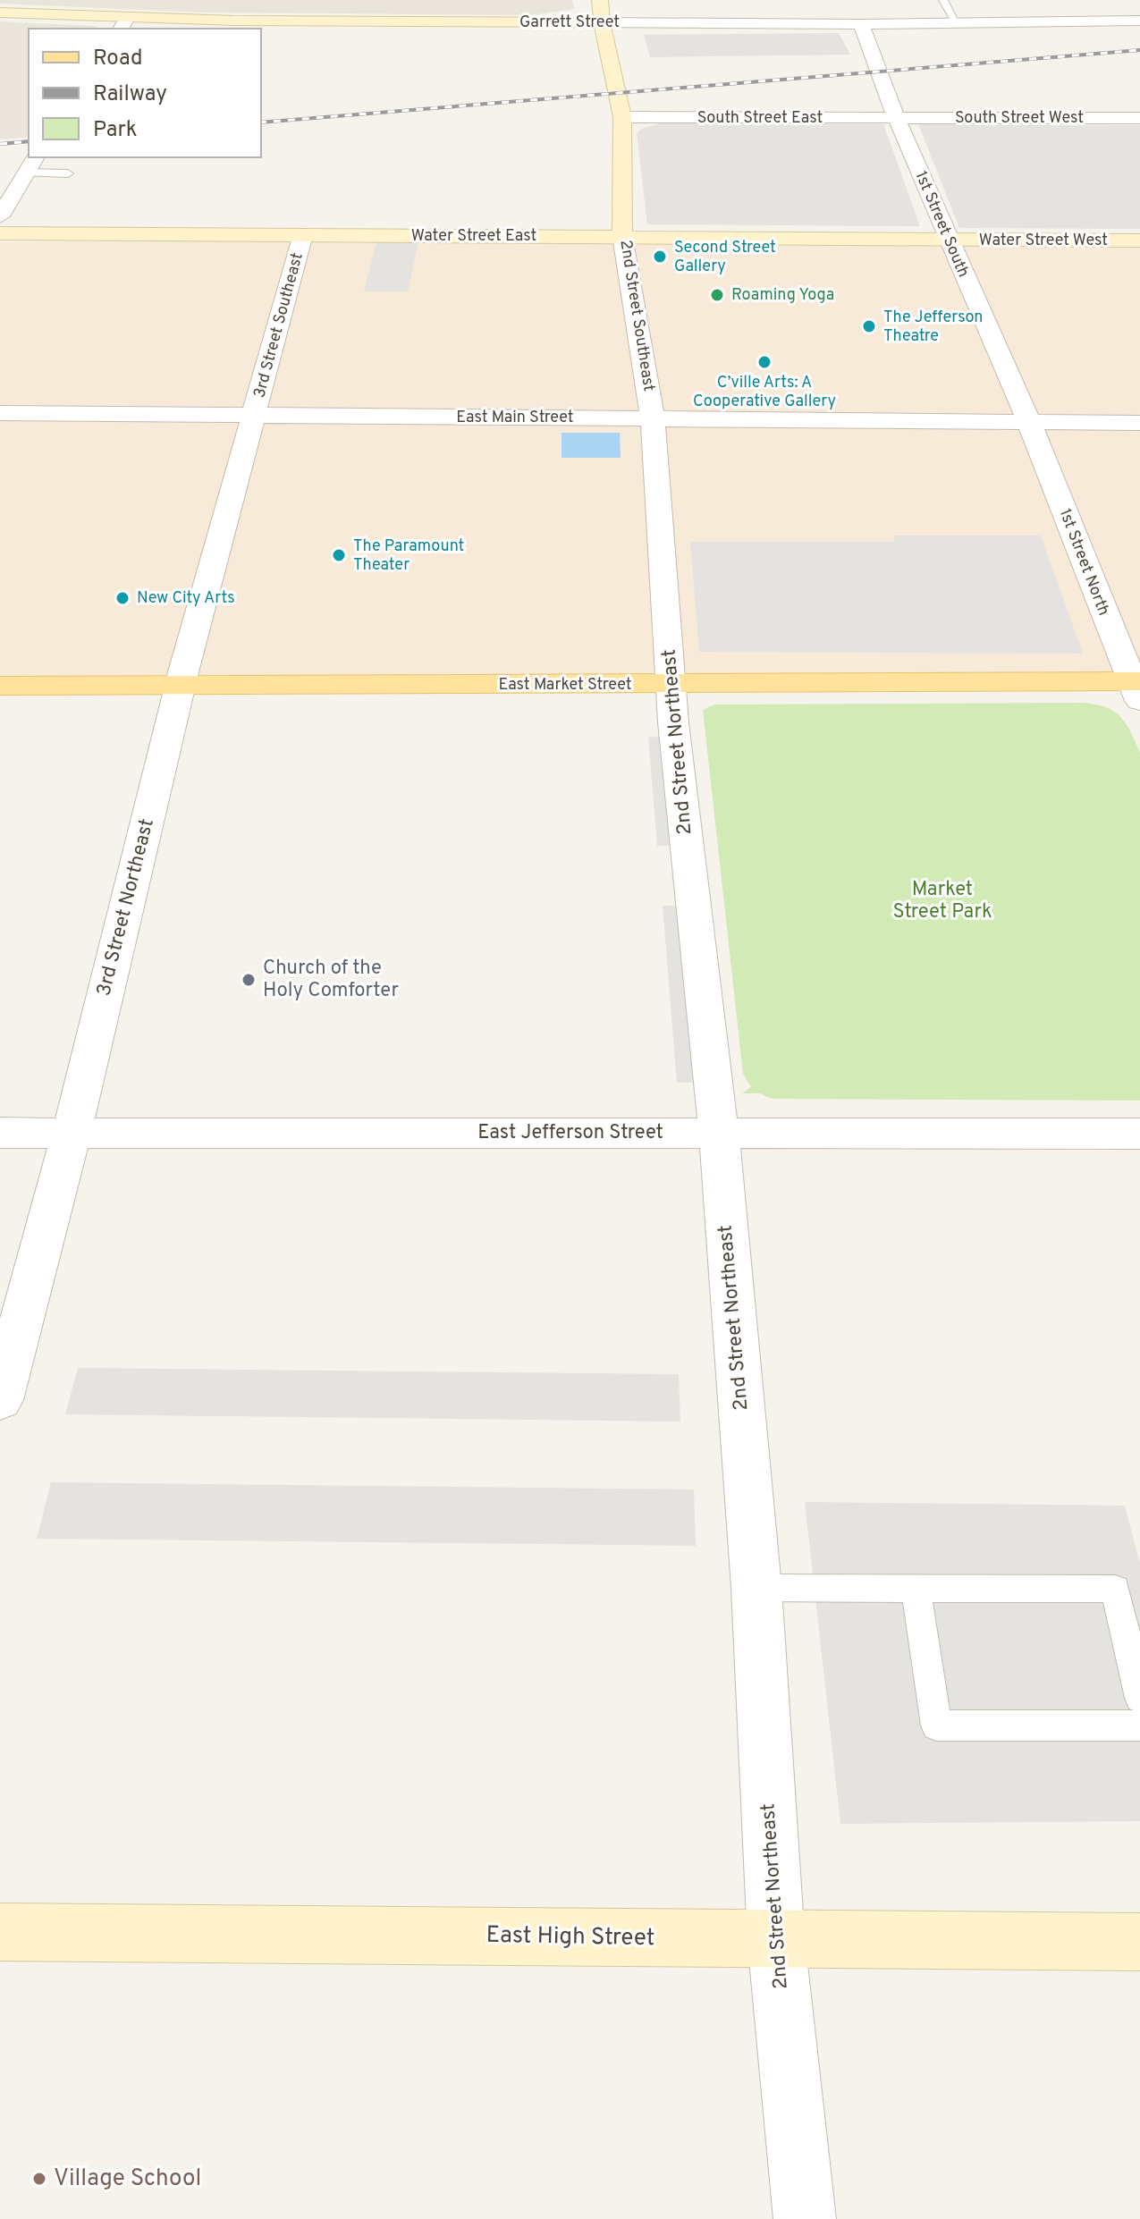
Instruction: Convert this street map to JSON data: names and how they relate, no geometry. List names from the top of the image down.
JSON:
{
  "streets": {
    "main road": ["East Market Street"],
    "street": [
      "Garrett Street",
      "South Street East",
      "South Street West",
      "1st Street South",
      "Water Street East",
      "Water Street West",
      "2nd Street Southeast",
      "3rd Street Southeast",
      "East Main Street",
      "1st Street North",
      "2nd Street Northeast",
      "3rd Street Northeast",
      "East Jefferson Street",
      "East High Street"
    ]
  },
  "crossings": [
    ["Garrett Street", "1st Street South"],
    ["Garrett Street", "2nd Street Southeast"],
    ["South Street East", "South Street West"],
    ["South Street East", "1st Street South"],
    ["South Street East", "2nd Street Southeast"],
    ["South Street West", "1st Street South"],
    ["1st Street South", "Water Street East"],
    ["1st Street South", "Water Street West"],
    ["1st Street South", "East Main Street"],
    ["1st Street South", "1st Street North"],
    ["Water Street East", "Water Street West"],
    ["Water Street East", "2nd Street Southeast"],
    ["Water Street East", "3rd Street Southeast"],
    ["2nd Street Southeast", "East Main Street"],
    ["2nd Street Southeast", "2nd Street Northeast"],
    ["3rd Street Southeast", "East Main Street"],
    ["3rd Street Southeast", "3rd Street Northeast"],
    ["East Main Street", "1st Street North"],
    ["East Main Street", "2nd Street Northeast"],
    ["East Main Street", "3rd Street Northeast"],
    ["1st Street North", "East Market Street"],
    ["East Market Street", "2nd Street Northeast"],
    ["East Market Street", "3rd Street Northeast"],
    ["2nd Street Northeast", "East Jefferson Street"],
    ["2nd Street Northeast", "East High Street"],
    ["3rd Street Northeast", "East Jefferson Street"]
  ],
  "parks": ["Market Street Park"],
  "places": [
    "Second Street Gallery",
    "Roaming Yoga",
    "The Jefferson Theatre",
    "C’ville Arts: A Cooperative Gallery",
    "The Paramount Theater",
    "New City Arts",
    "Church of the Holy Comforter",
    "Village School"
  ],
  "legend": ["Road", "Railway", "Park"]
}
